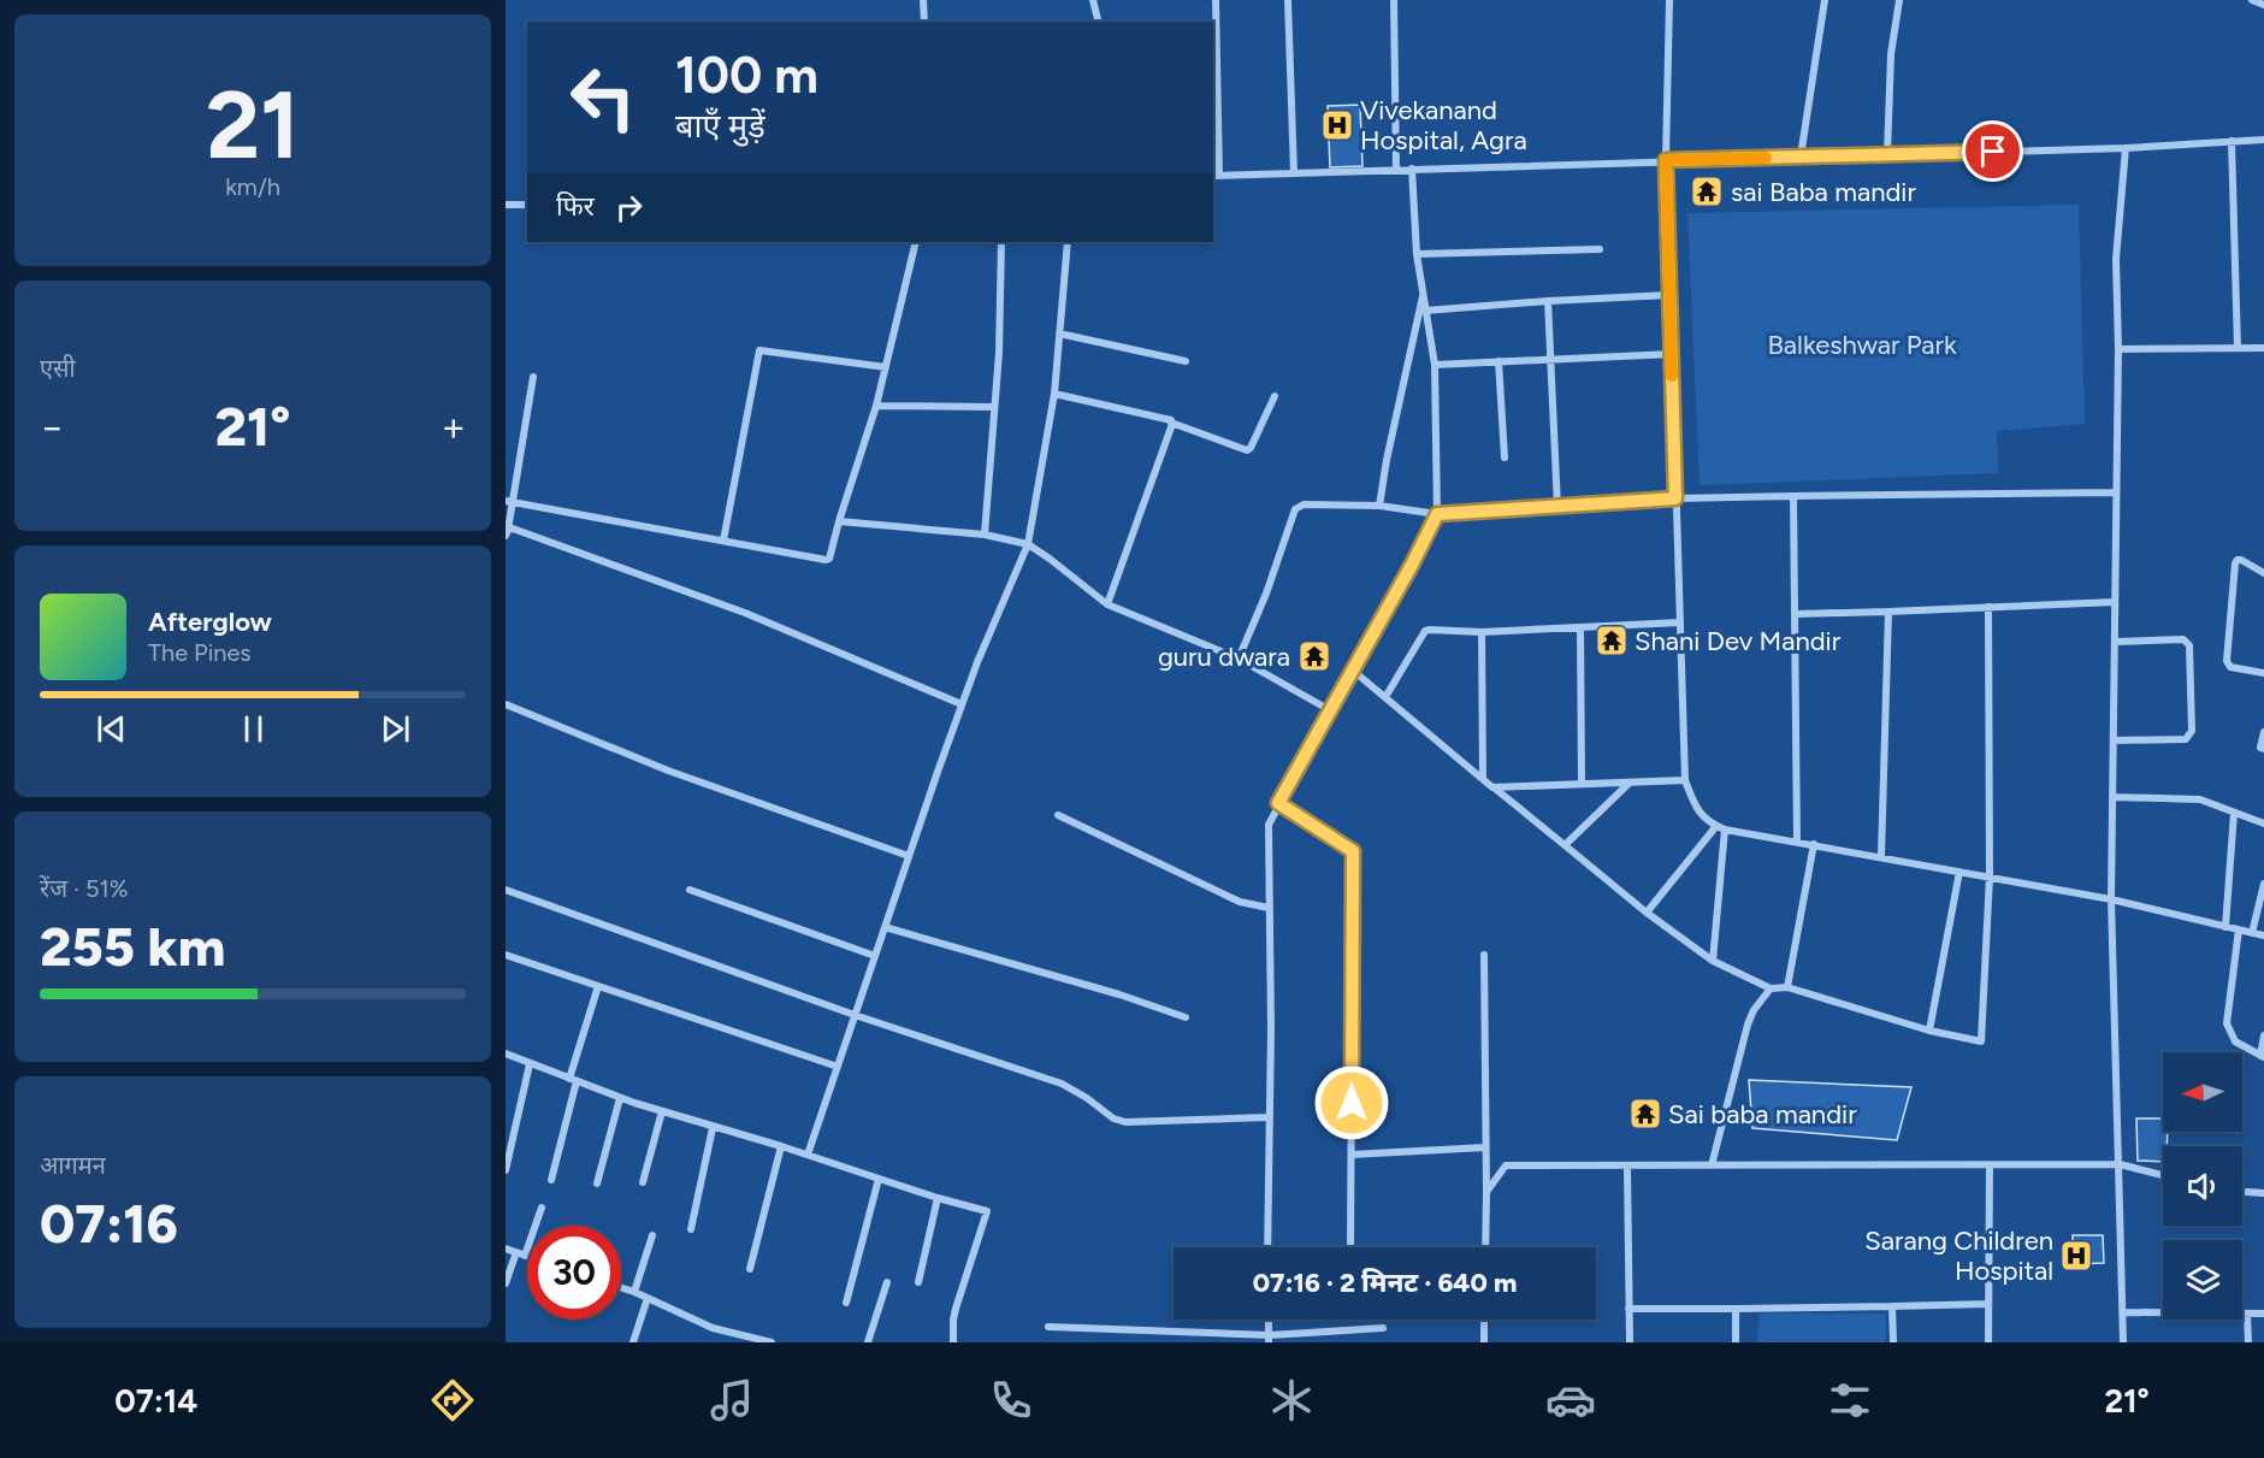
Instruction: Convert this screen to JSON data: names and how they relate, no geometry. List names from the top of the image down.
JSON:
{
  "parks": ["Balkeshwar Park"],
  "places": {
    "hospital": ["Vivekanand Hospital, Agra", "Sarang Children Hospital"],
    "temple": [
      "sai Baba mandir",
      "Shani Dev Mandir",
      "guru dwara",
      "Sai baba mandir"
    ]
  },
  "north": "left",
  "page": {
    "tile": [
      ["21", "km/h"],
      "एसी",
      ["रेंज · 51%", "255 km"],
      ["आगमन", "07:16"]
    ],
    "turn": ["100 m", "बाएँ मुड़ें"],
    "then": "फिर",
    "heat": ["−", "21°", "+"],
    "song": ["Afterglow", "The Pines"],
    "limit": "30",
    "trip": "07:16 · 2 मिनट · 640 m",
    "tabs": ["07:14", "21°"]
  }
}
